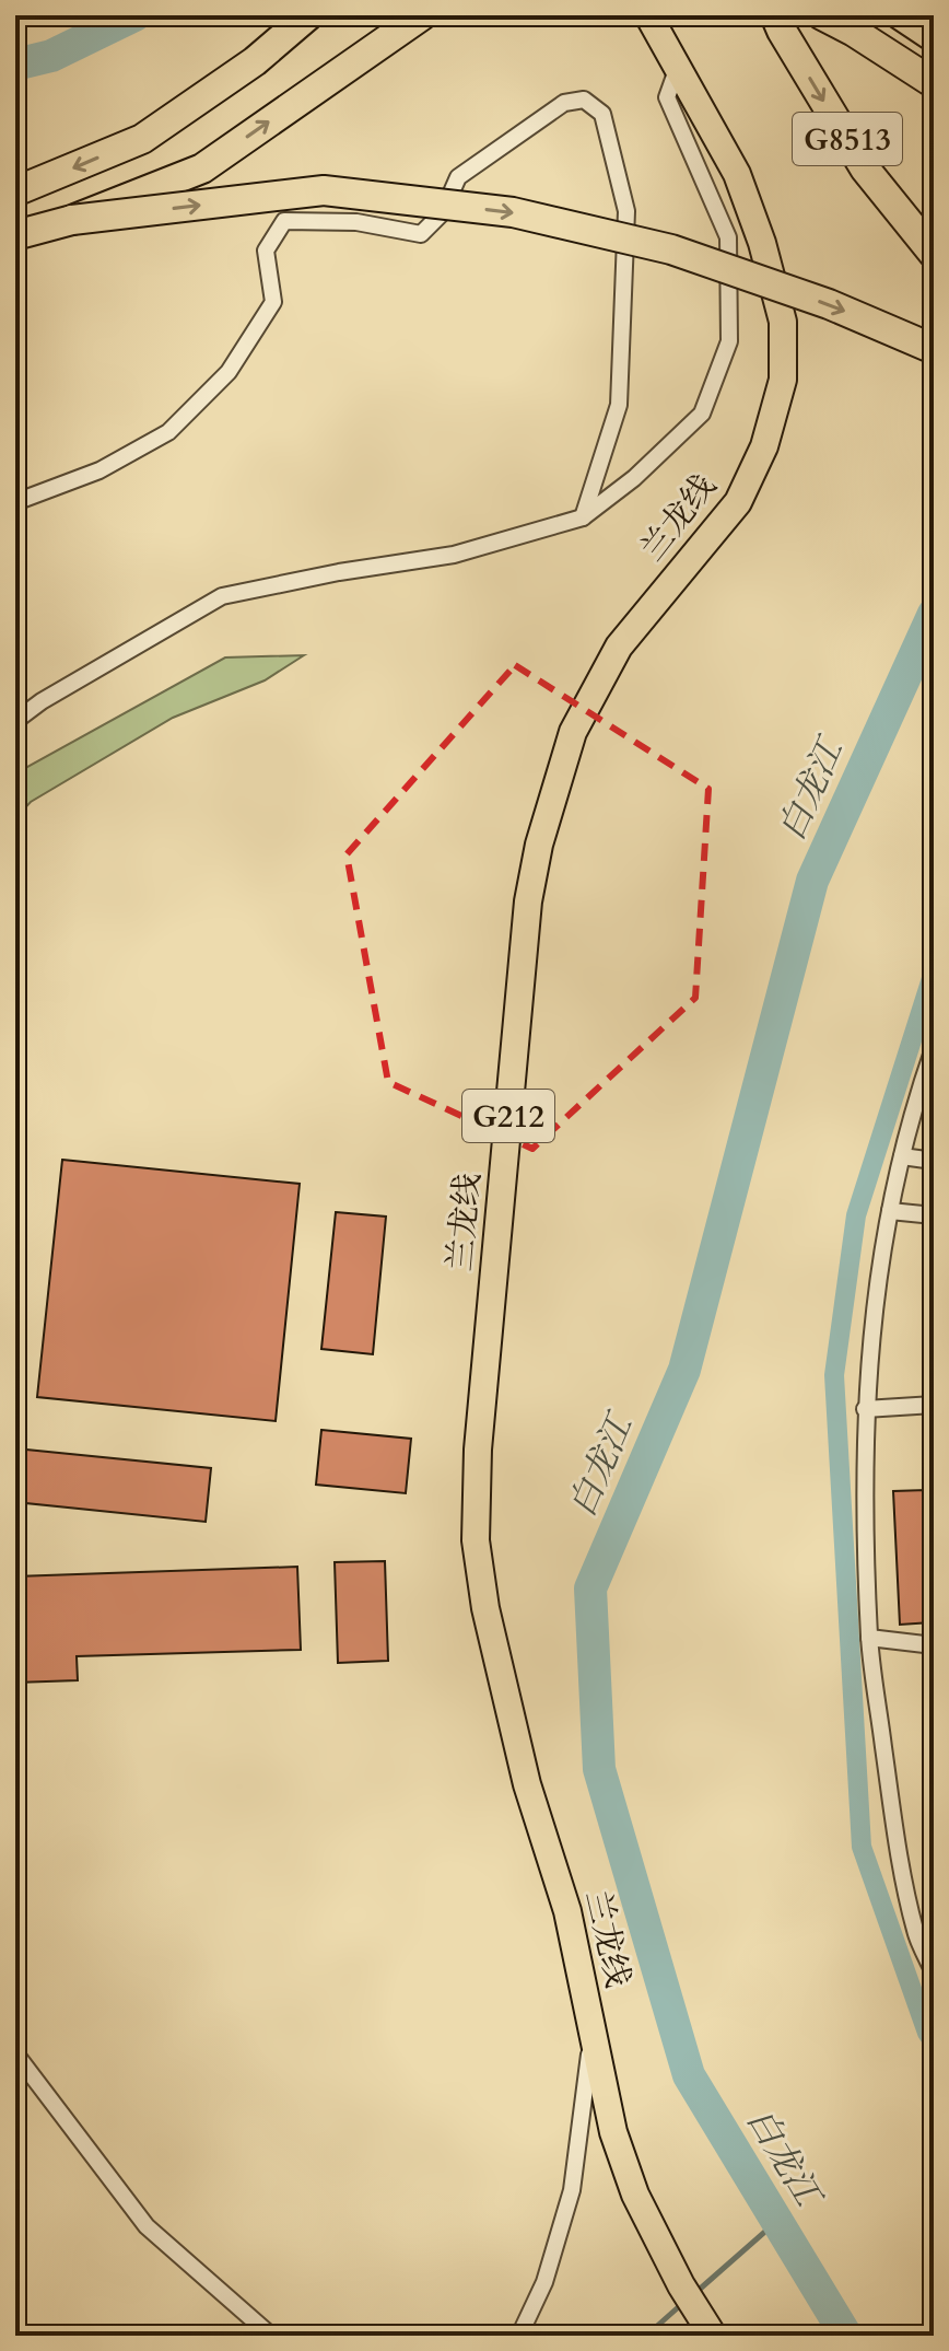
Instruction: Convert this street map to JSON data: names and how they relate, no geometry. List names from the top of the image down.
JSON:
{
  "streets": {
    "highway": ["G8513", "兰龙线", "G212"]
  },
  "water": ["白龙江"]
}
